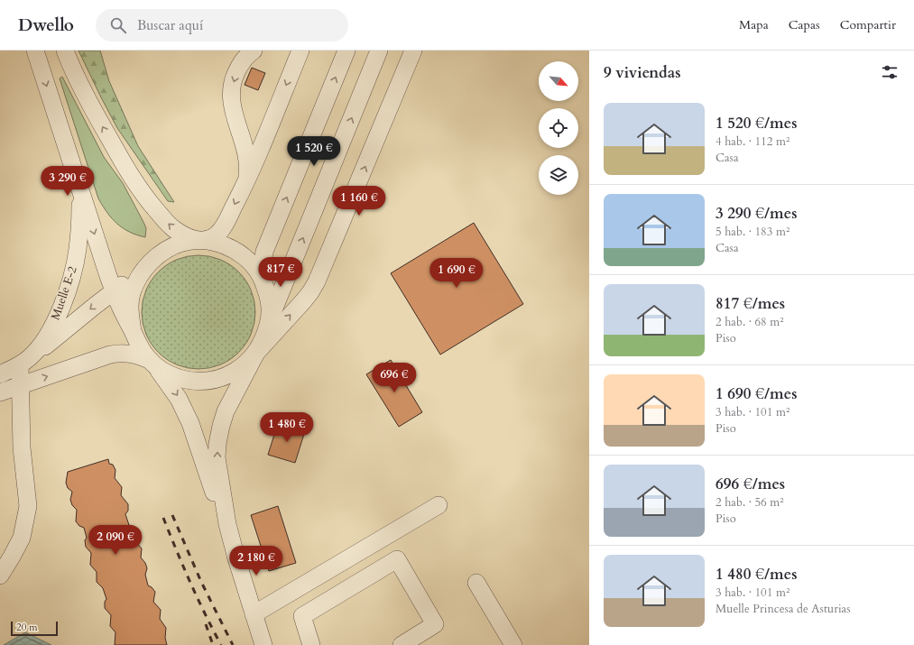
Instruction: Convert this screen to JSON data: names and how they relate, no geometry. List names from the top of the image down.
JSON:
{
  "streets": {
    "street": ["Muelle E-2"]
  },
  "scale_bar": "20 m",
  "north": "bottom right",
  "page": {
    "header": "Dwello",
    "search": "Buscar aquí",
    "nav": ["Mapa", "Capas", "Compartir"],
    "heading": "9 viviendas",
    "list": [
      {
        "name": "1 520 €/mes",
        "note": "4 hab. · 112 m² · Casa"
      },
      {
        "name": "3 290 €/mes",
        "note": "5 hab. · 183 m² · Casa"
      },
      {
        "name": "817 €/mes",
        "note": "2 hab. · 68 m² · Piso"
      },
      {
        "name": "1 690 €/mes",
        "note": "3 hab. · 101 m² · Piso"
      },
      {
        "name": "696 €/mes",
        "note": "2 hab. · 56 m² · Piso"
      },
      {
        "name": "1 480 €/mes",
        "note": "3 hab. · 101 m² · Muelle Princesa de Asturias"
      }
    ],
    "price": [
      "1 520 €",
      "3 290 €",
      "1 160 €",
      "817 €",
      "1 690 €",
      "696 €",
      "1 480 €",
      "2 090 €",
      "2 180 €"
    ],
    "scale": "20 m"
  }
}
